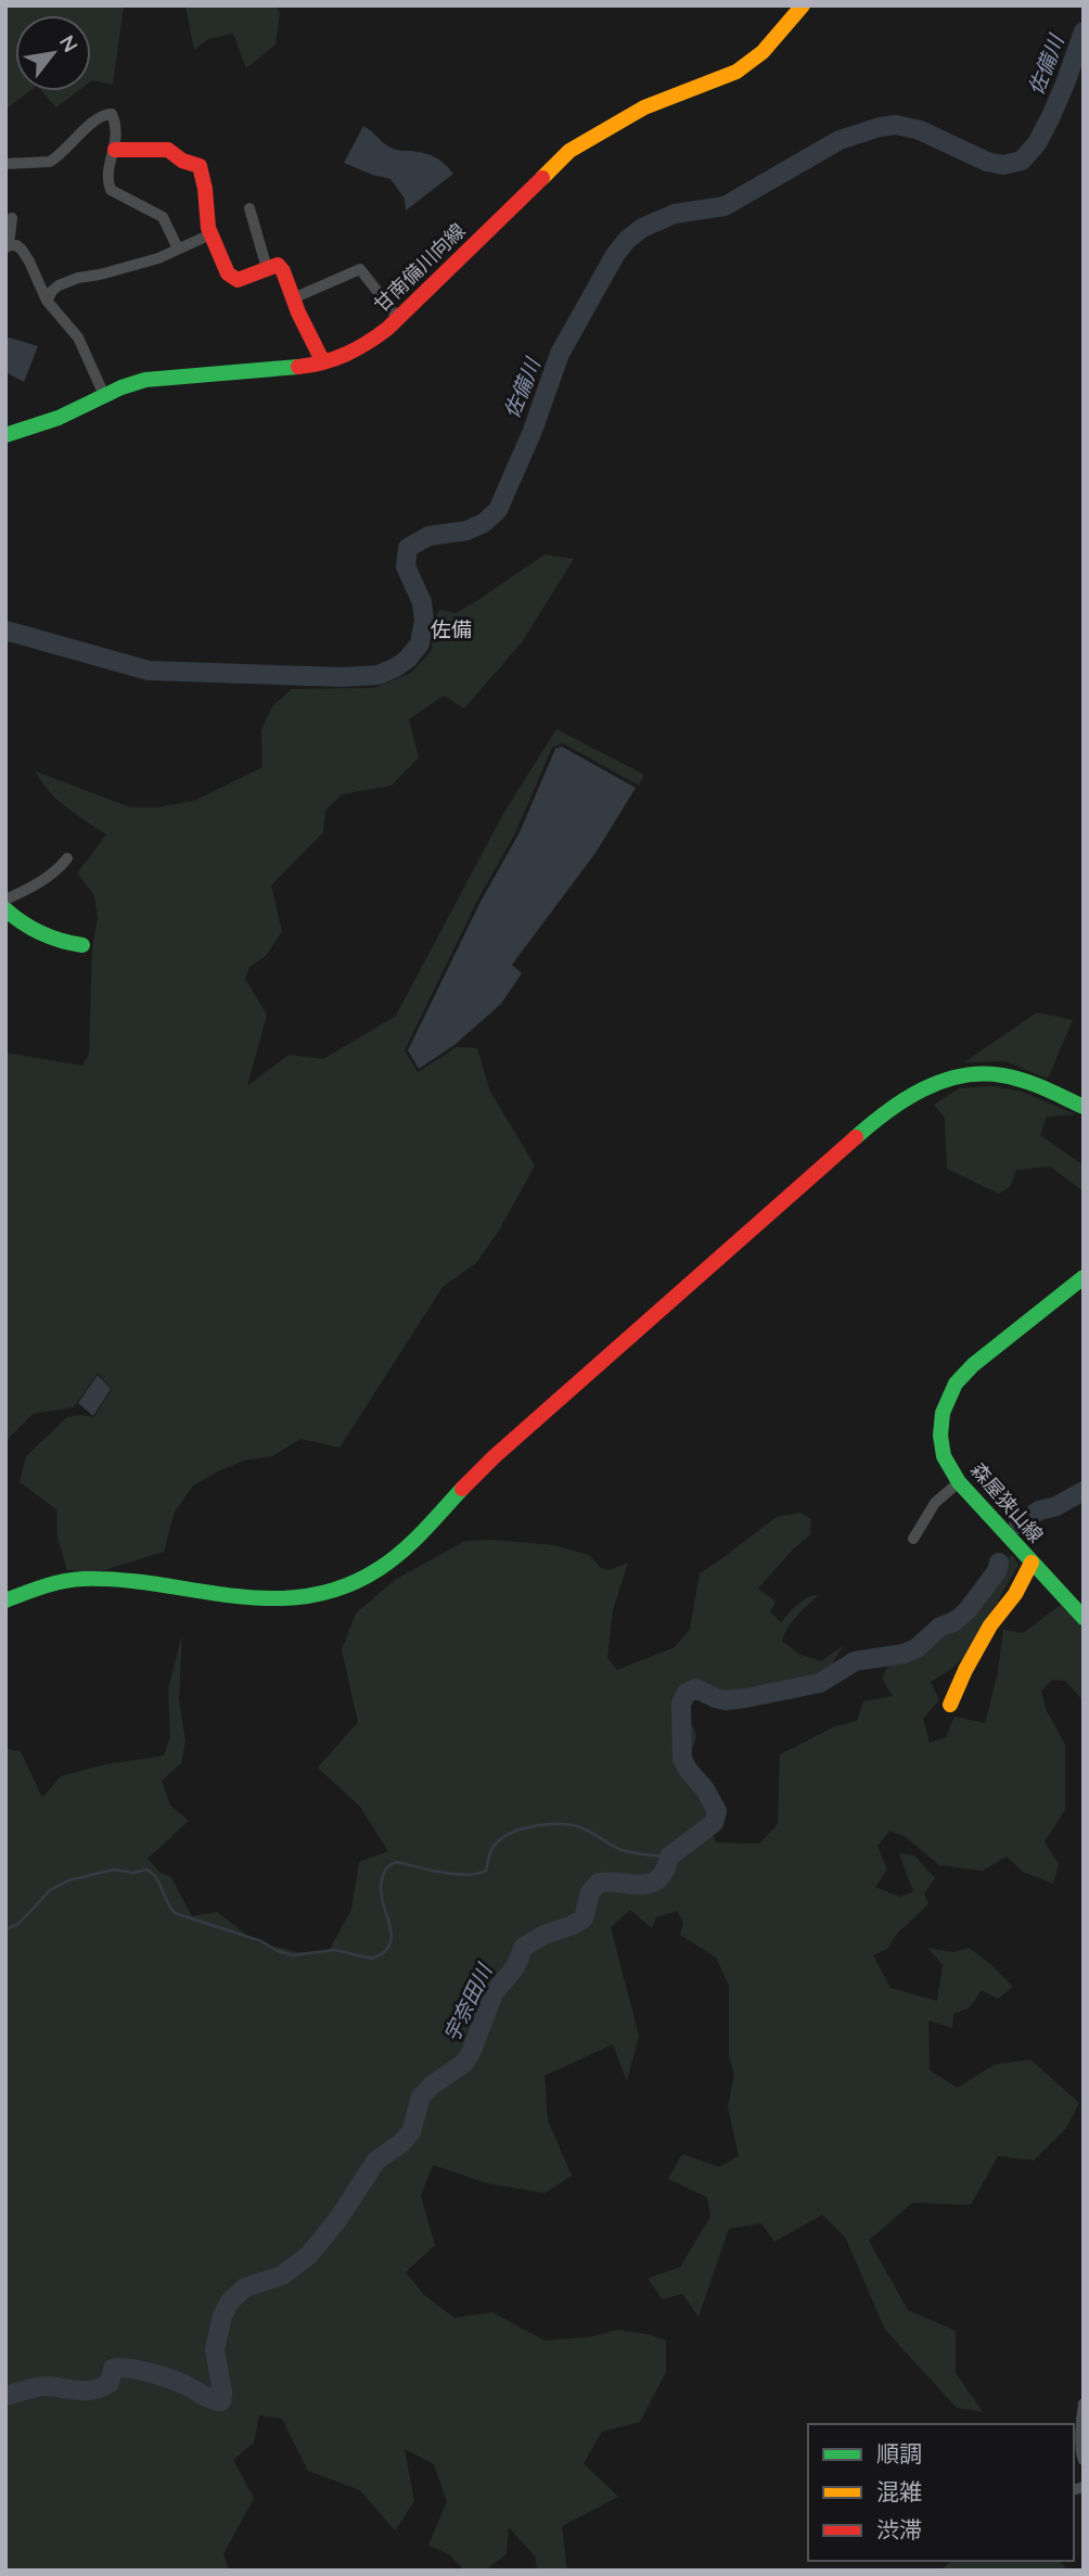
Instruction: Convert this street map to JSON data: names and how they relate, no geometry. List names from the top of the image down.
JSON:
{
  "streets": {
    "street": ["甘南備川向線", "森屋狭山線"]
  },
  "districts": ["佐備"],
  "water": ["佐備川", "宇奈田川"],
  "legend": ["順調", "混雑", "渋滞"],
  "north": "top right"
}
